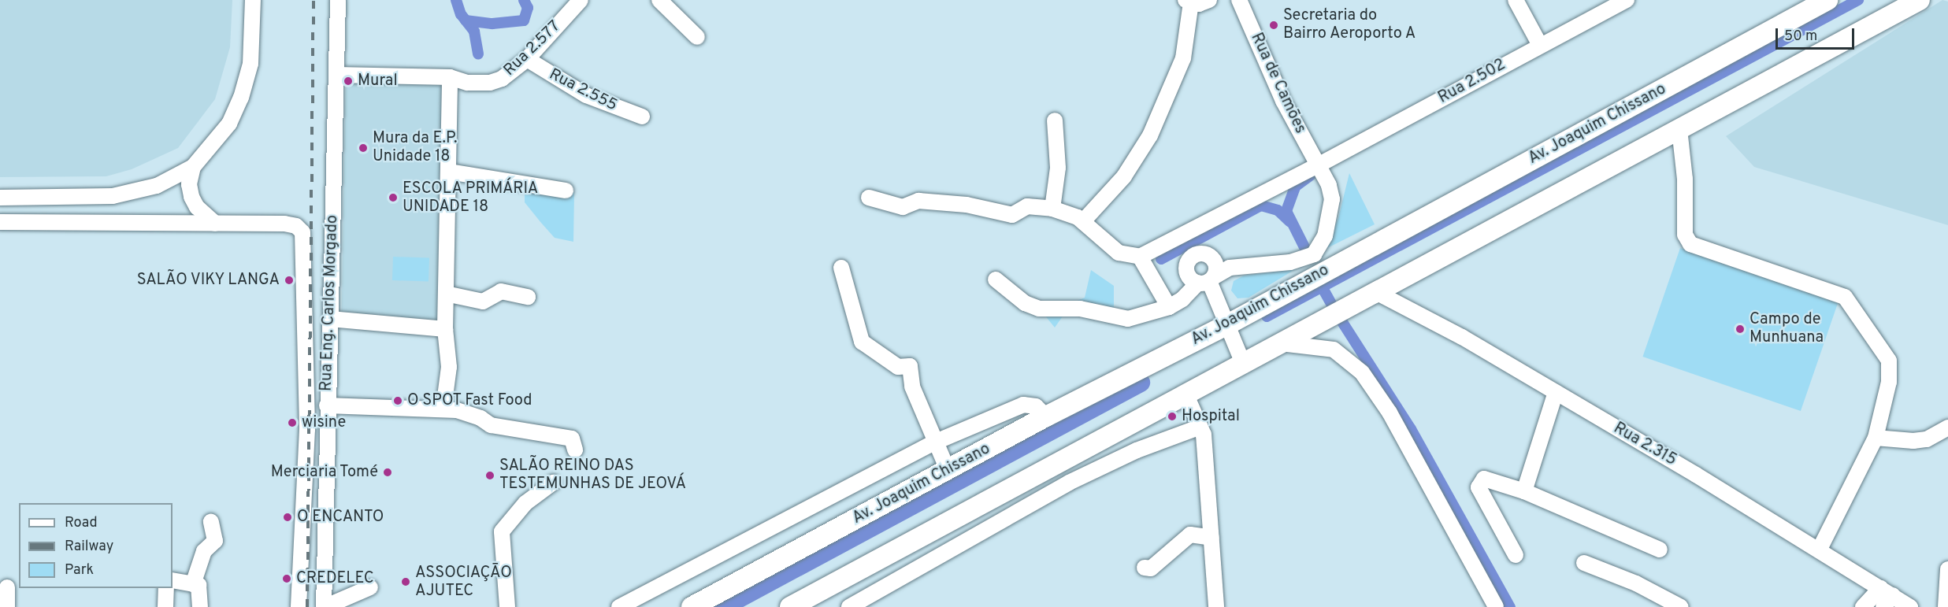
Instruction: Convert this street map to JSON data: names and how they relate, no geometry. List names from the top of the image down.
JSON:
{
  "streets": {
    "main road": ["Av. Joaquim Chissano"],
    "street": [
      "Rua 2.577",
      "Rua 2.502",
      "Rua de Camões",
      "Rua 2.555",
      "Rua Eng. Carlos Morgado",
      "Rua 2.315"
    ]
  },
  "crossings": [
    ["Rua 2.577", "Rua 2.555"],
    ["Rua 2.577", "Rua Eng. Carlos Morgado"],
    ["Rua 2.502", "Rua de Camões"]
  ],
  "places": [
    "Secretaria do Bairro Aeroporto A",
    "Mural",
    "Mura da E.P. Unidade 18",
    "ESCOLA PRIMÁRIA UNIDADE 18",
    "SALÃO VIKY LANGA",
    "Campo de Munhuana",
    "O SPOT Fast Food",
    "Hospital",
    "wisine",
    "Merciaria Tomé",
    "SALÃO REINO DAS TESTEMUNHAS DE JEOVÁ",
    "O ENCANTO",
    "CREDELEC",
    "ASSOCIAÇĀO AJUTEC"
  ],
  "legend": ["Road", "Railway", "Park"],
  "scale_bar": "50 m"
}
